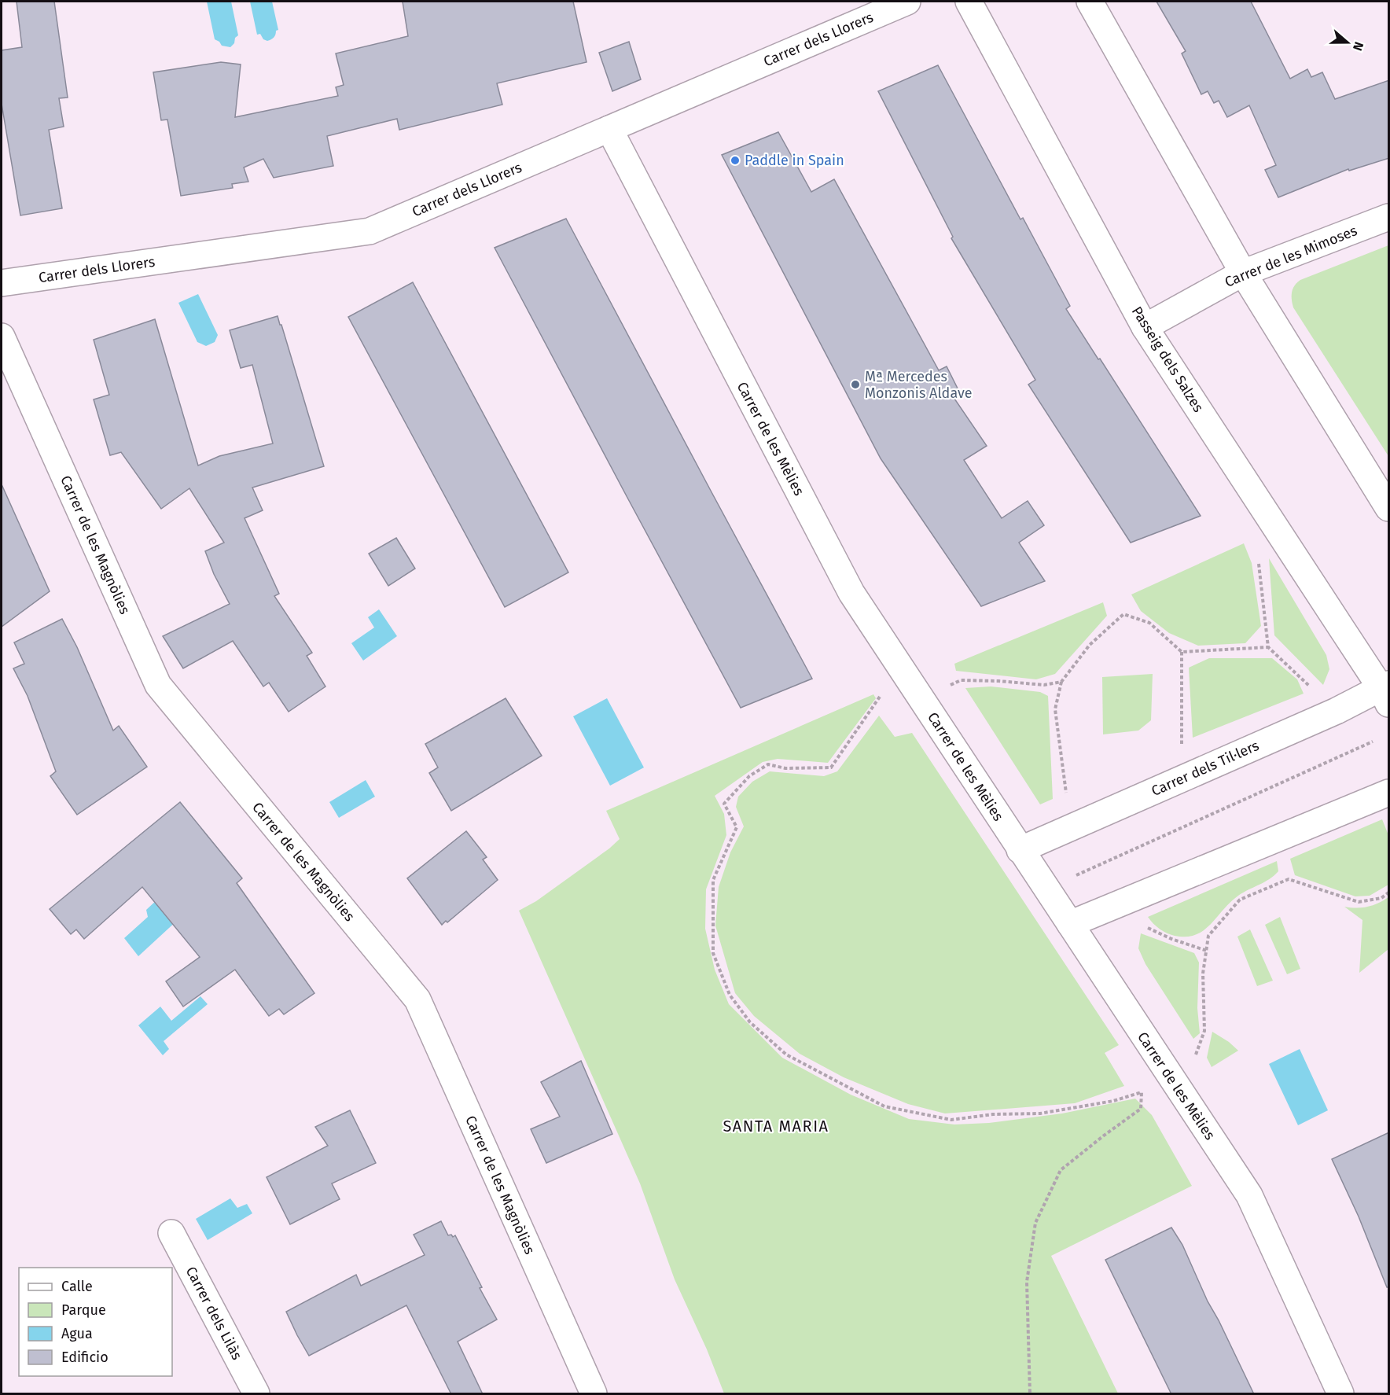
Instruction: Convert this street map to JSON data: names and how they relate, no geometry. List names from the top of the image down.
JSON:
{
  "streets": {
    "street": [
      "Carrer dels Llorers",
      "Carrer de les Mimoses",
      "Passeig dels Salzes",
      "Carrer de les Mèlies",
      "Carrer de les Magnòlies",
      "Carrer dels Til·lers",
      "Carrer dels Lilàs"
    ]
  },
  "crossings": [
    ["Carrer dels Llorers", "Carrer de les Mèlies"],
    ["Carrer de les Mimoses", "Passeig dels Salzes"],
    ["Passeig dels Salzes", "Carrer dels Til·lers"],
    ["Carrer de les Mèlies", "Carrer dels Til·lers"]
  ],
  "districts": ["SANTA MARIA"],
  "places": ["Paddle in Spain", "Mª Mercedes Monzonis Aldave"],
  "legend": [
    "Calle",
    "Parque",
    "Agua",
    "Edificio"
  ],
  "north": "right"
}
